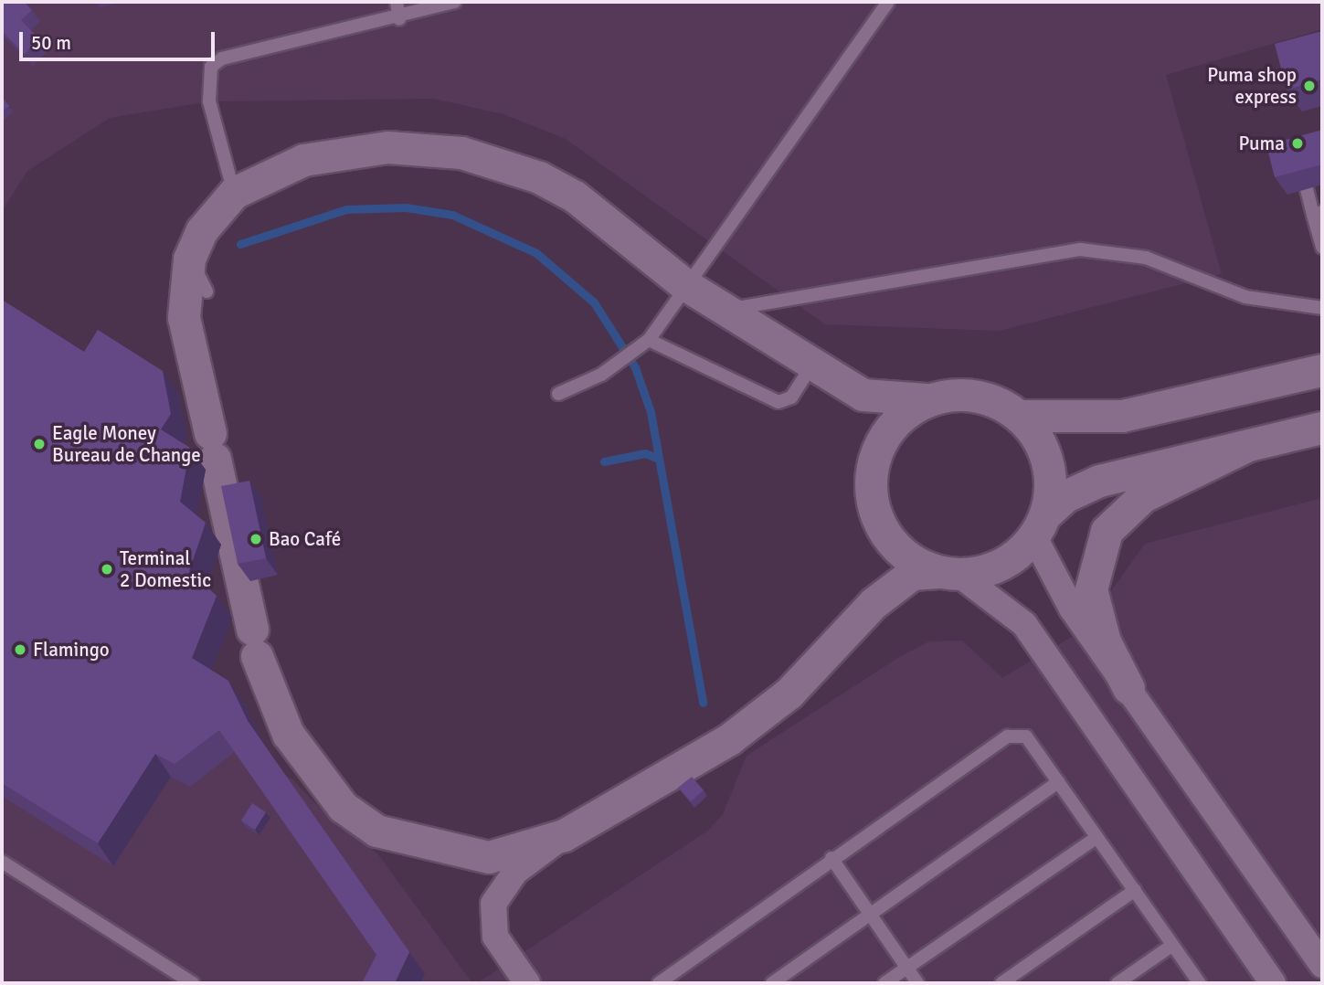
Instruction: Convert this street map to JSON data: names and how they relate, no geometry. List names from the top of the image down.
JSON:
{
  "places": [
    "Puma shop express",
    "Puma",
    "Eagle Money Bureau de Change",
    "Bao Café",
    "Terminal 2 Domestic",
    "Flamingo"
  ],
  "scale_bar": "50 m"
}
